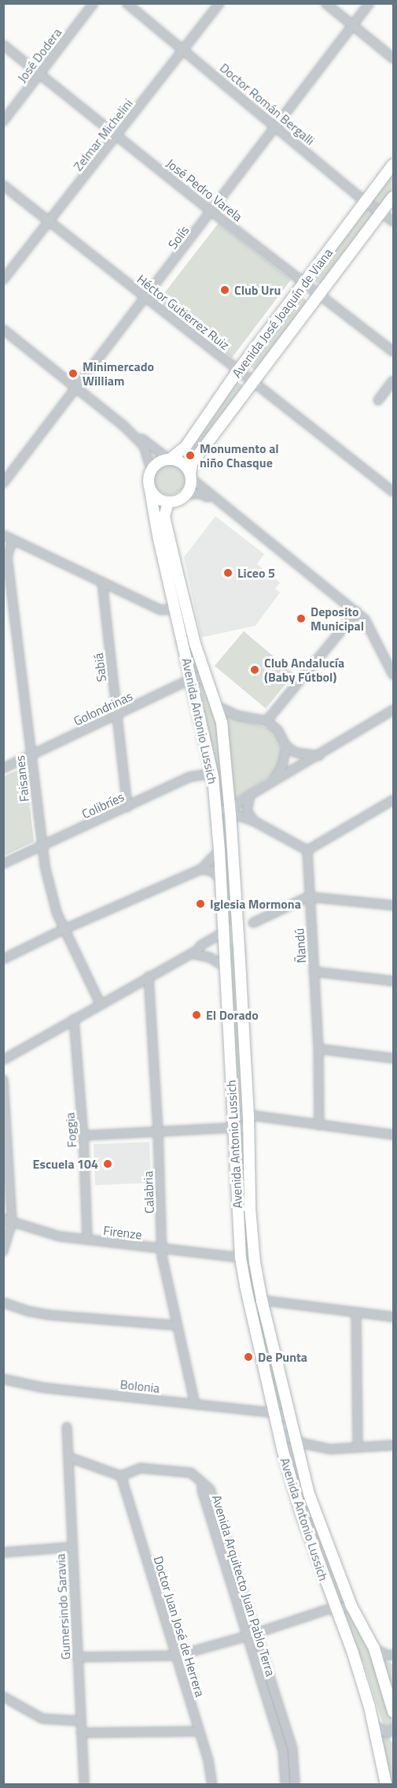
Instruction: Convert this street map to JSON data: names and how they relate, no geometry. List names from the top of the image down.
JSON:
{
  "streets": {
    "main road": ["Avenida José Joaquín de Viana", "Avenida Antonio Lussich"],
    "street": [
      "José Dodera",
      "Doctor Román Bergalli",
      "Zelmar Michelini",
      "José Pedro Varela",
      "Solís",
      "Héctor Gutierrez Ruiz",
      "Sabiá",
      "Golondrinas",
      "Faisanes",
      "Colibríes",
      "Ñandú",
      "Foggia",
      "Calabria",
      "Firenze",
      "Bolonia",
      "Avenida Arquitecto Juan Pablo Terra",
      "Gumersindo Saravia",
      "Doctor Juan José de Herrera"
    ]
  },
  "crossings": [
    ["José Dodera", "José Pedro Varela"],
    ["Doctor Román Bergalli", "Zelmar Michelini"],
    ["Doctor Román Bergalli", "Solís"],
    ["Doctor Román Bergalli", "Avenida José Joaquín de Viana"],
    ["Zelmar Michelini", "José Pedro Varela"],
    ["Zelmar Michelini", "Héctor Gutierrez Ruiz"],
    ["José Pedro Varela", "Solís"],
    ["José Pedro Varela", "Avenida José Joaquín de Viana"],
    ["Solís", "Héctor Gutierrez Ruiz"],
    ["Héctor Gutierrez Ruiz", "Avenida José Joaquín de Viana"],
    ["Avenida José Joaquín de Viana", "Avenida Antonio Lussich"],
    ["Sabiá", "Golondrinas"],
    ["Sabiá", "Colibríes"],
    ["Golondrinas", "Avenida Antonio Lussich"],
    ["Golondrinas", "Faisanes"],
    ["Avenida Antonio Lussich", "Colibríes"],
    ["Avenida Antonio Lussich", "Firenze"],
    ["Avenida Antonio Lussich", "Bolonia"],
    ["Faisanes", "Colibríes"],
    ["Foggia", "Firenze"],
    ["Calabria", "Firenze"],
    ["Calabria", "Bolonia"],
    ["Avenida Arquitecto Juan Pablo Terra", "Doctor Juan José de Herrera"]
  ],
  "places": [
    "Club Uru",
    "Minimercado William",
    "Monumento al niño Chasque",
    "Liceo 5",
    "Deposito Municipal",
    "Club Andalucía (Baby Fútbol)",
    "Iglesia Mormona",
    "El Dorado",
    "Escuela 104",
    "De Punta"
  ]
}
